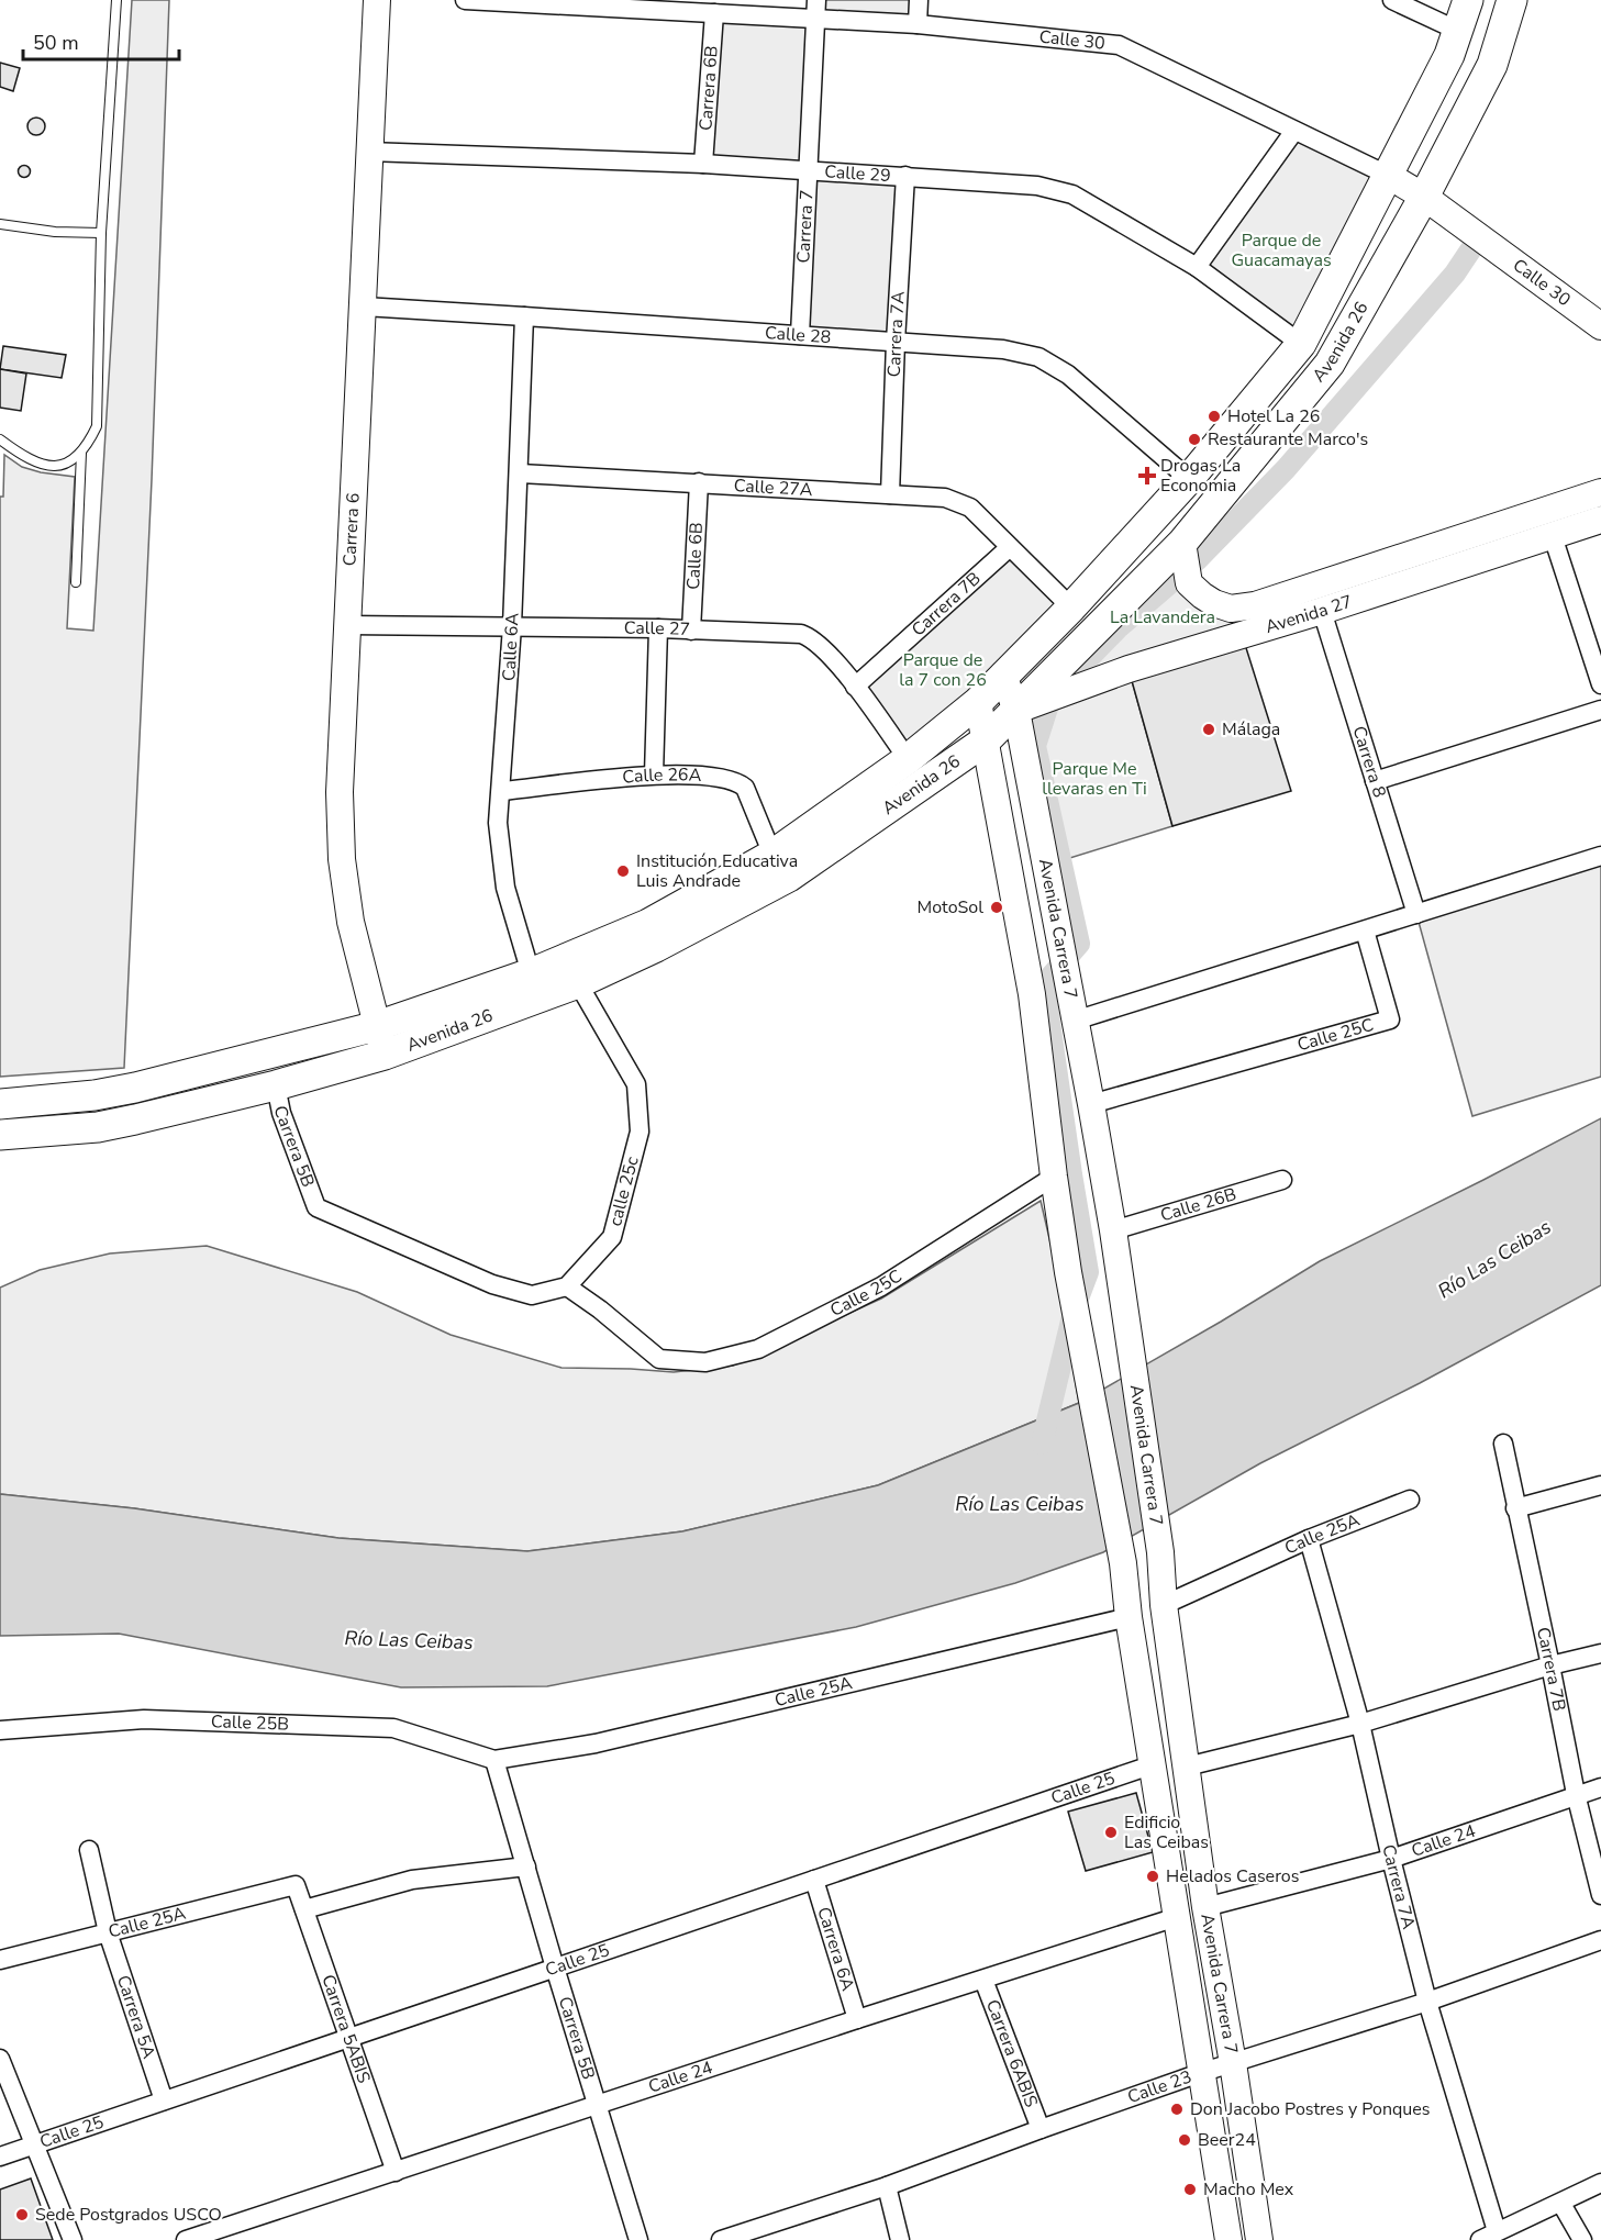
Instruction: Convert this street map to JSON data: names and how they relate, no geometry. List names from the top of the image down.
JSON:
{
  "streets": {
    "main road": [
      "Calle 30",
      "Avenida 26",
      "Carrera 6",
      "Avenida 27",
      "Avenida Carrera 7"
    ],
    "street": [
      "Carrera 6B",
      "Calle 29",
      "Carrera 7",
      "Calle 28",
      "Carrera 7A",
      "Calle 27A",
      "Calle 6B",
      "Carrera 7B",
      "Calle 27",
      "Calle 6A",
      "Carrera 8",
      "Calle 26A",
      "Calle 25C",
      "Carrera 5B",
      "calle 25c",
      "Calle 26B",
      "Calle 25A",
      "Calle 25B",
      "Calle 25",
      "Calle 24",
      "Carrera 6A",
      "Carrera 5A",
      "Carrera 5ABIS",
      "Carrera 6ABIS",
      "Calle 23"
    ]
  },
  "crossings": [
    ["Calle 30", "Carrera 6B"],
    ["Calle 30", "Carrera 7"],
    ["Calle 30", "Avenida 26"],
    ["Carrera 6B", "Calle 29"],
    ["Calle 29", "Carrera 7"],
    ["Calle 29", "Carrera 7A"],
    ["Calle 29", "Avenida 26"],
    ["Calle 29", "Carrera 6"],
    ["Carrera 7", "Calle 28"],
    ["Calle 28", "Carrera 7A"],
    ["Calle 28", "Avenida 26"],
    ["Calle 28", "Carrera 6"],
    ["Calle 28", "Calle 6A"],
    ["Carrera 7A", "Calle 27A"],
    ["Carrera 7A", "Calle 25A"],
    ["Carrera 7A", "Calle 24"],
    ["Carrera 7A", "Calle 23"],
    ["Avenida 26", "Calle 27A"],
    ["Avenida 26", "Carrera 6"],
    ["Avenida 26", "Avenida 27"],
    ["Avenida 26", "Calle 27"],
    ["Avenida 26", "Calle 6A"],
    ["Avenida 26", "Calle 26A"],
    ["Avenida 26", "Avenida Carrera 7"],
    ["Avenida 26", "Carrera 5B"],
    ["Avenida 26", "calle 25c"],
    ["Calle 27A", "Calle 6B"],
    ["Calle 27A", "Carrera 7B"],
    ["Calle 27A", "Calle 6A"],
    ["Carrera 6", "Calle 27"],
    ["Calle 6B", "Calle 27"],
    ["Carrera 7B", "Calle 27"],
    ["Carrera 7B", "Calle 24"],
    ["Avenida 27", "Carrera 8"],
    ["Avenida 27", "Avenida Carrera 7"],
    ["Calle 27", "Calle 6A"],
    ["Calle 6A", "Calle 26A"],
    ["Avenida Carrera 7", "Calle 25C"],
    ["Avenida Carrera 7", "Calle 26B"],
    ["Avenida Carrera 7", "Calle 25A"],
    ["Avenida Carrera 7", "Calle 25"],
    ["Avenida Carrera 7", "Calle 24"],
    ["Avenida Carrera 7", "Calle 23"],
    ["Calle 25C", "Carrera 5B"],
    ["Calle 25C", "calle 25c"],
    ["Carrera 5B", "calle 25c"],
    ["Carrera 5B", "Calle 25A"],
    ["Carrera 5B", "Calle 25B"],
    ["Carrera 5B", "Calle 25"],
    ["Carrera 5B", "Calle 24"],
    ["Calle 25A", "Calle 25B"],
    ["Calle 25A", "Carrera 5A"],
    ["Calle 25A", "Carrera 5ABIS"],
    ["Calle 25", "Carrera 6A"],
    ["Calle 25", "Carrera 5A"],
    ["Calle 25", "Carrera 5ABIS"],
    ["Calle 24", "Carrera 6A"],
    ["Calle 24", "Carrera 5ABIS"],
    ["Calle 24", "Carrera 6ABIS"],
    ["Carrera 6ABIS", "Calle 23"]
  ],
  "water": ["Río Las Ceibas"],
  "parks": [
    "Parque de Guacamayas",
    "La Lavandera",
    "Parque de la 7 con 26",
    "Parque Me llevaras en Ti"
  ],
  "places": {
    "other": [
      "Hotel La 26",
      "Restaurante Marco's",
      "Málaga",
      "Institución Educativa Luis Andrade",
      "MotoSol",
      "Edificio Las Ceibas",
      "Helados Caseros",
      "Don Jacobo Postres y Ponques",
      "Beer24",
      "Macho Mex",
      "Sede Postgrados USCO"
    ],
    "health": ["Drogas La Economia"]
  },
  "scale_bar": "50 m"
}
